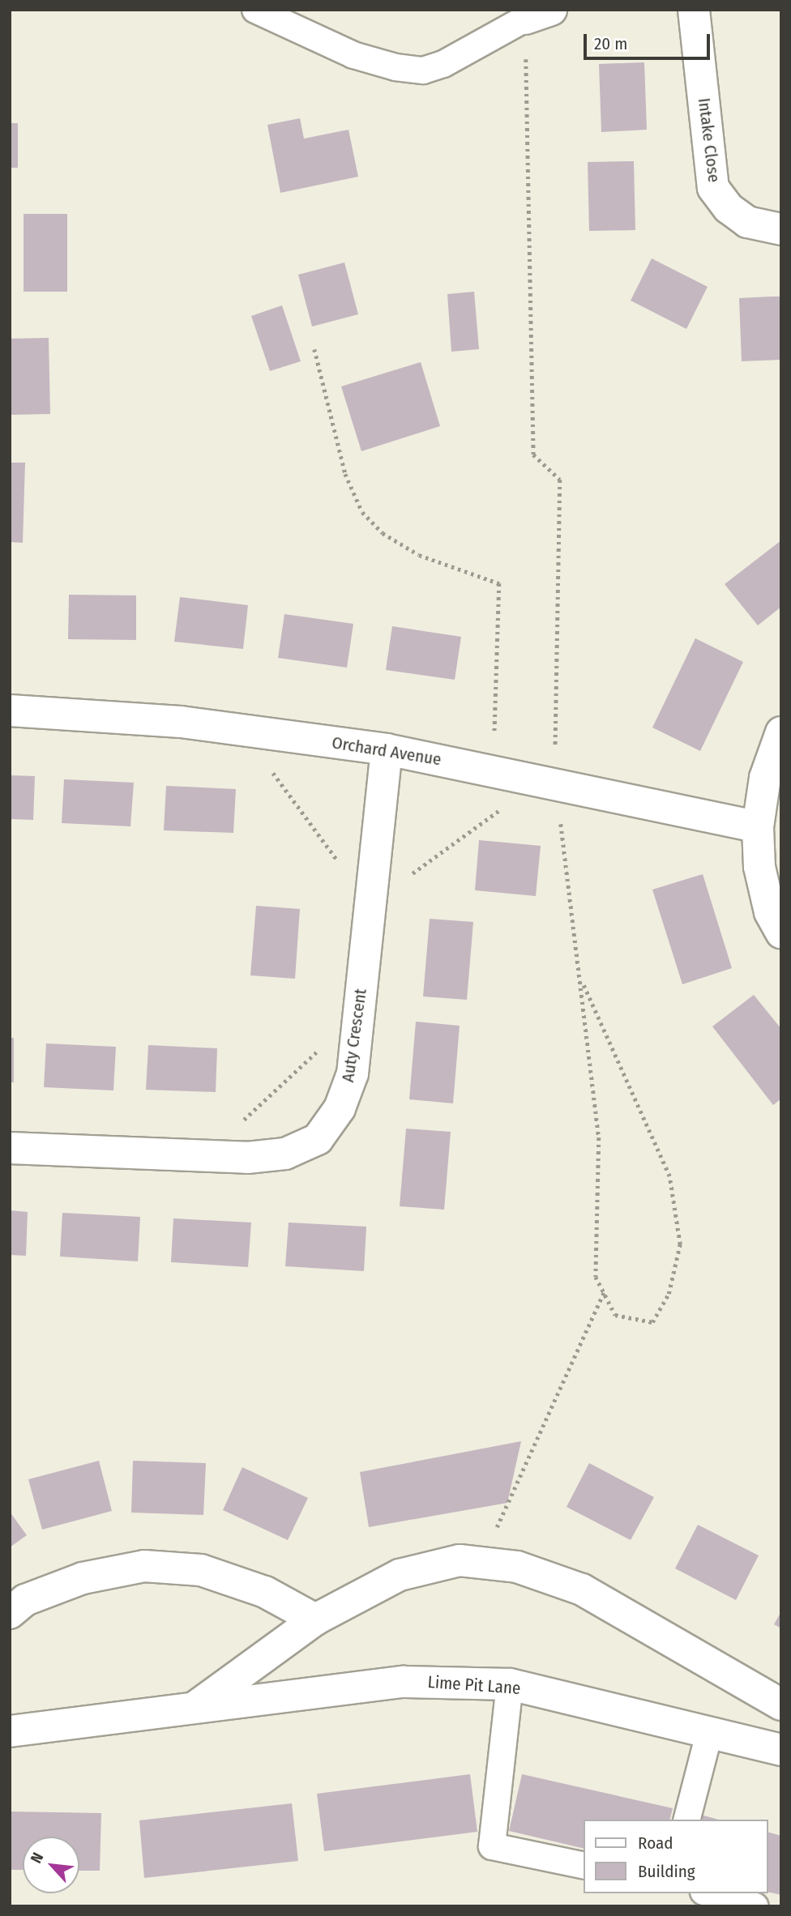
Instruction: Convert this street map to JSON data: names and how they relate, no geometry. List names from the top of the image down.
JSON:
{
  "streets": {
    "street": [
      "Intake Close",
      "Orchard Avenue",
      "Auty Crescent",
      "Lime Pit Lane"
    ]
  },
  "crossings": [
    ["Orchard Avenue", "Auty Crescent"]
  ],
  "legend": ["Road", "Building"],
  "scale_bar": "20 m",
  "north": "top left"
}
